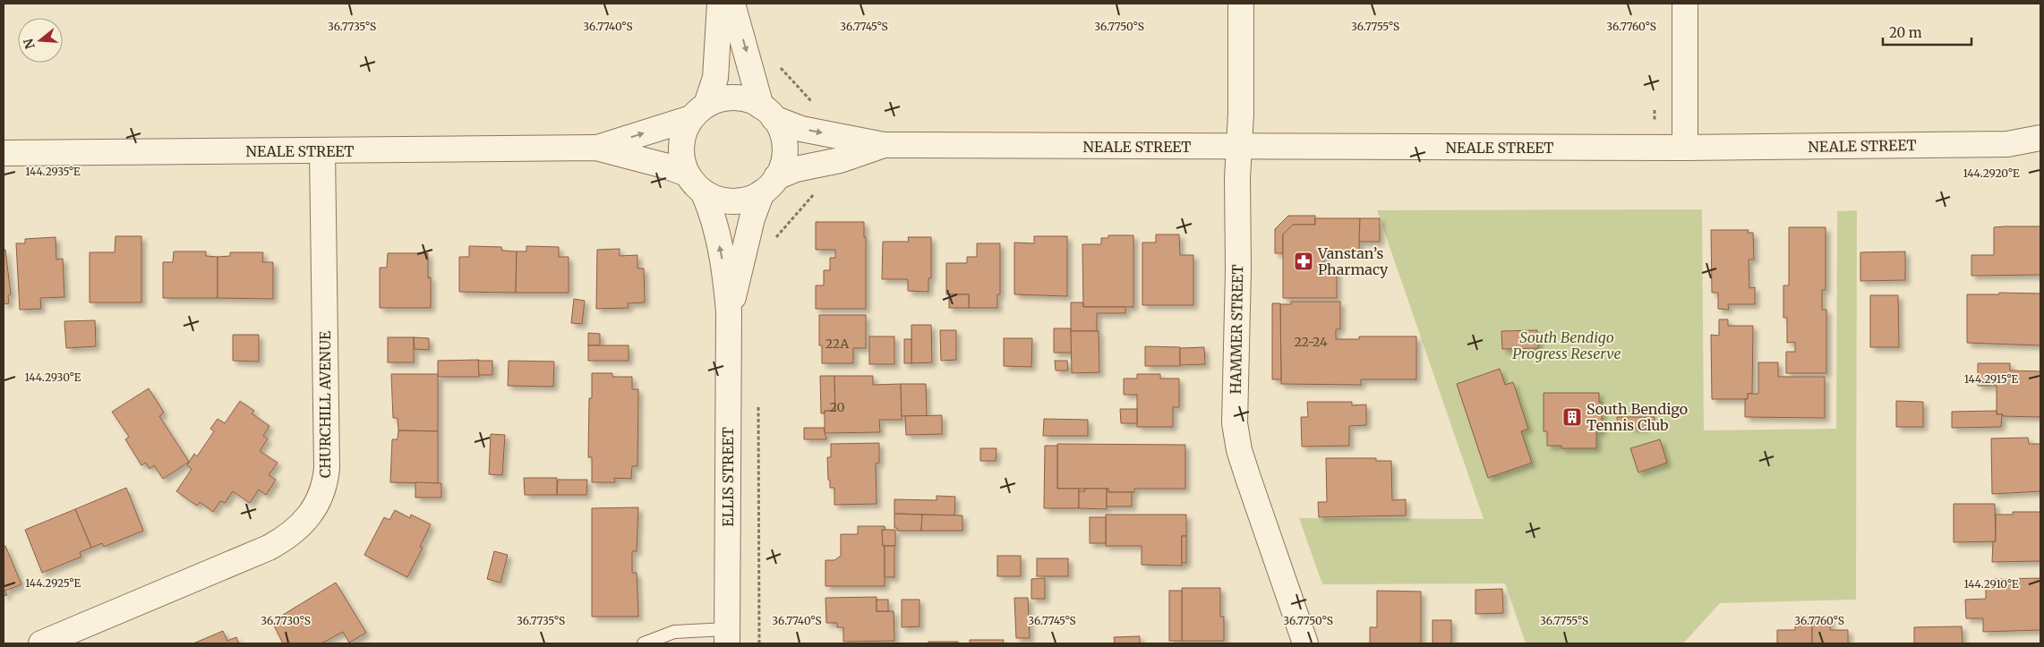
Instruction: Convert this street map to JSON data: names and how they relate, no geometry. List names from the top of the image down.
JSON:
{
  "streets": {
    "street": [
      "NEALE STREET",
      "HAMMER STREET",
      "CHURCHILL AVENUE",
      "ELLIS STREET"
    ]
  },
  "crossings": [
    ["NEALE STREET", "HAMMER STREET"],
    ["NEALE STREET", "CHURCHILL AVENUE"],
    ["NEALE STREET", "ELLIS STREET"]
  ],
  "parks": ["South Bendigo Progress Reserve"],
  "places": {
    "pharmacy": ["Vanstan’s Pharmacy"],
    "building": ["South Bendigo Tennis Club"]
  },
  "house_numbers": ["22-24", "22A", "20"],
  "scale_bar": "20 m",
  "north": "left",
  "coordinates": [
    "36.7760°S",
    "36.7735°S",
    "36.7740°S",
    "36.7745°S",
    "36.7750°S",
    "36.7755°S",
    "144.2935°E",
    "144.2920°E",
    "144.2930°E",
    "144.2915°E",
    "144.2925°E",
    "144.2910°E",
    "36.7730°S"
  ]
}
